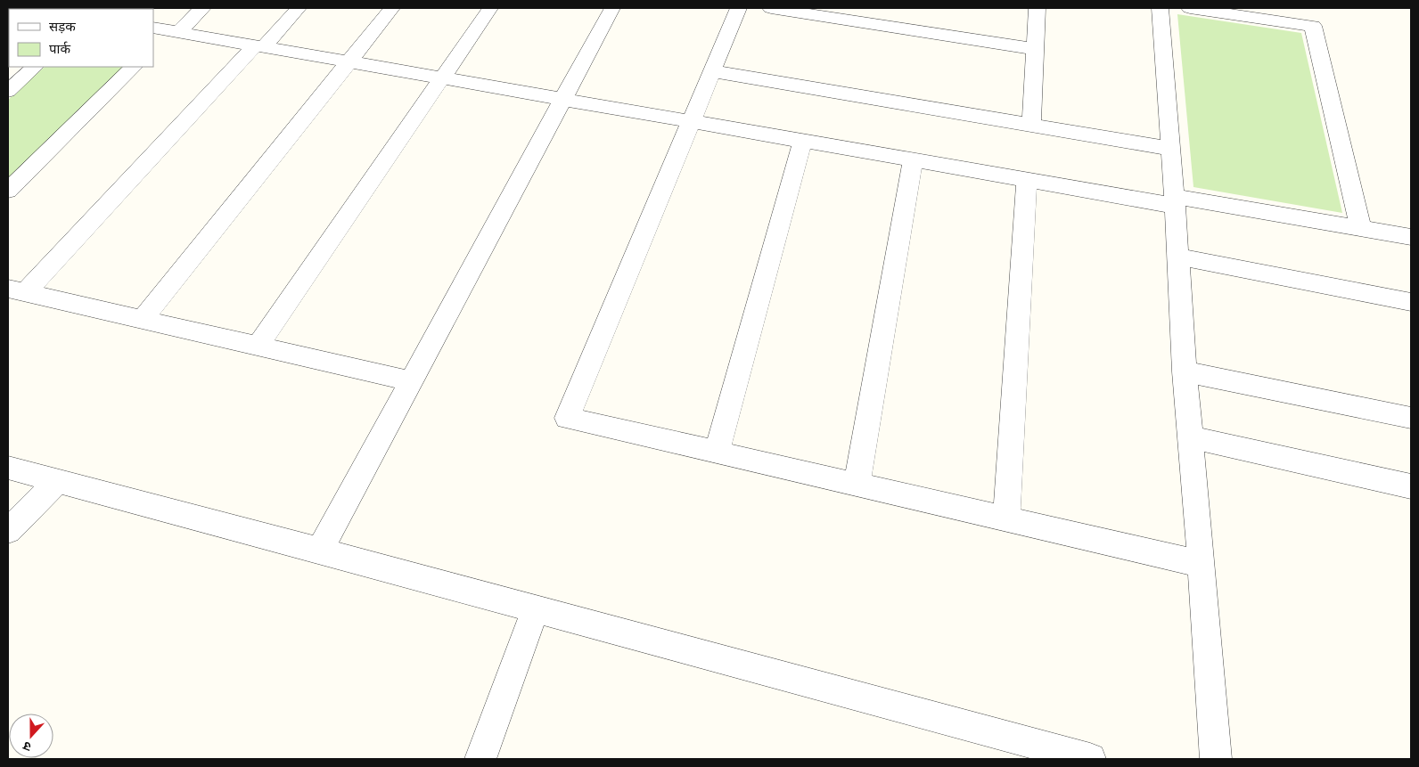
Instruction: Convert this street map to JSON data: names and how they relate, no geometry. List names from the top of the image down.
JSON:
{
  "legend": ["सड़क", "पार्क"],
  "north": "bottom"
}
